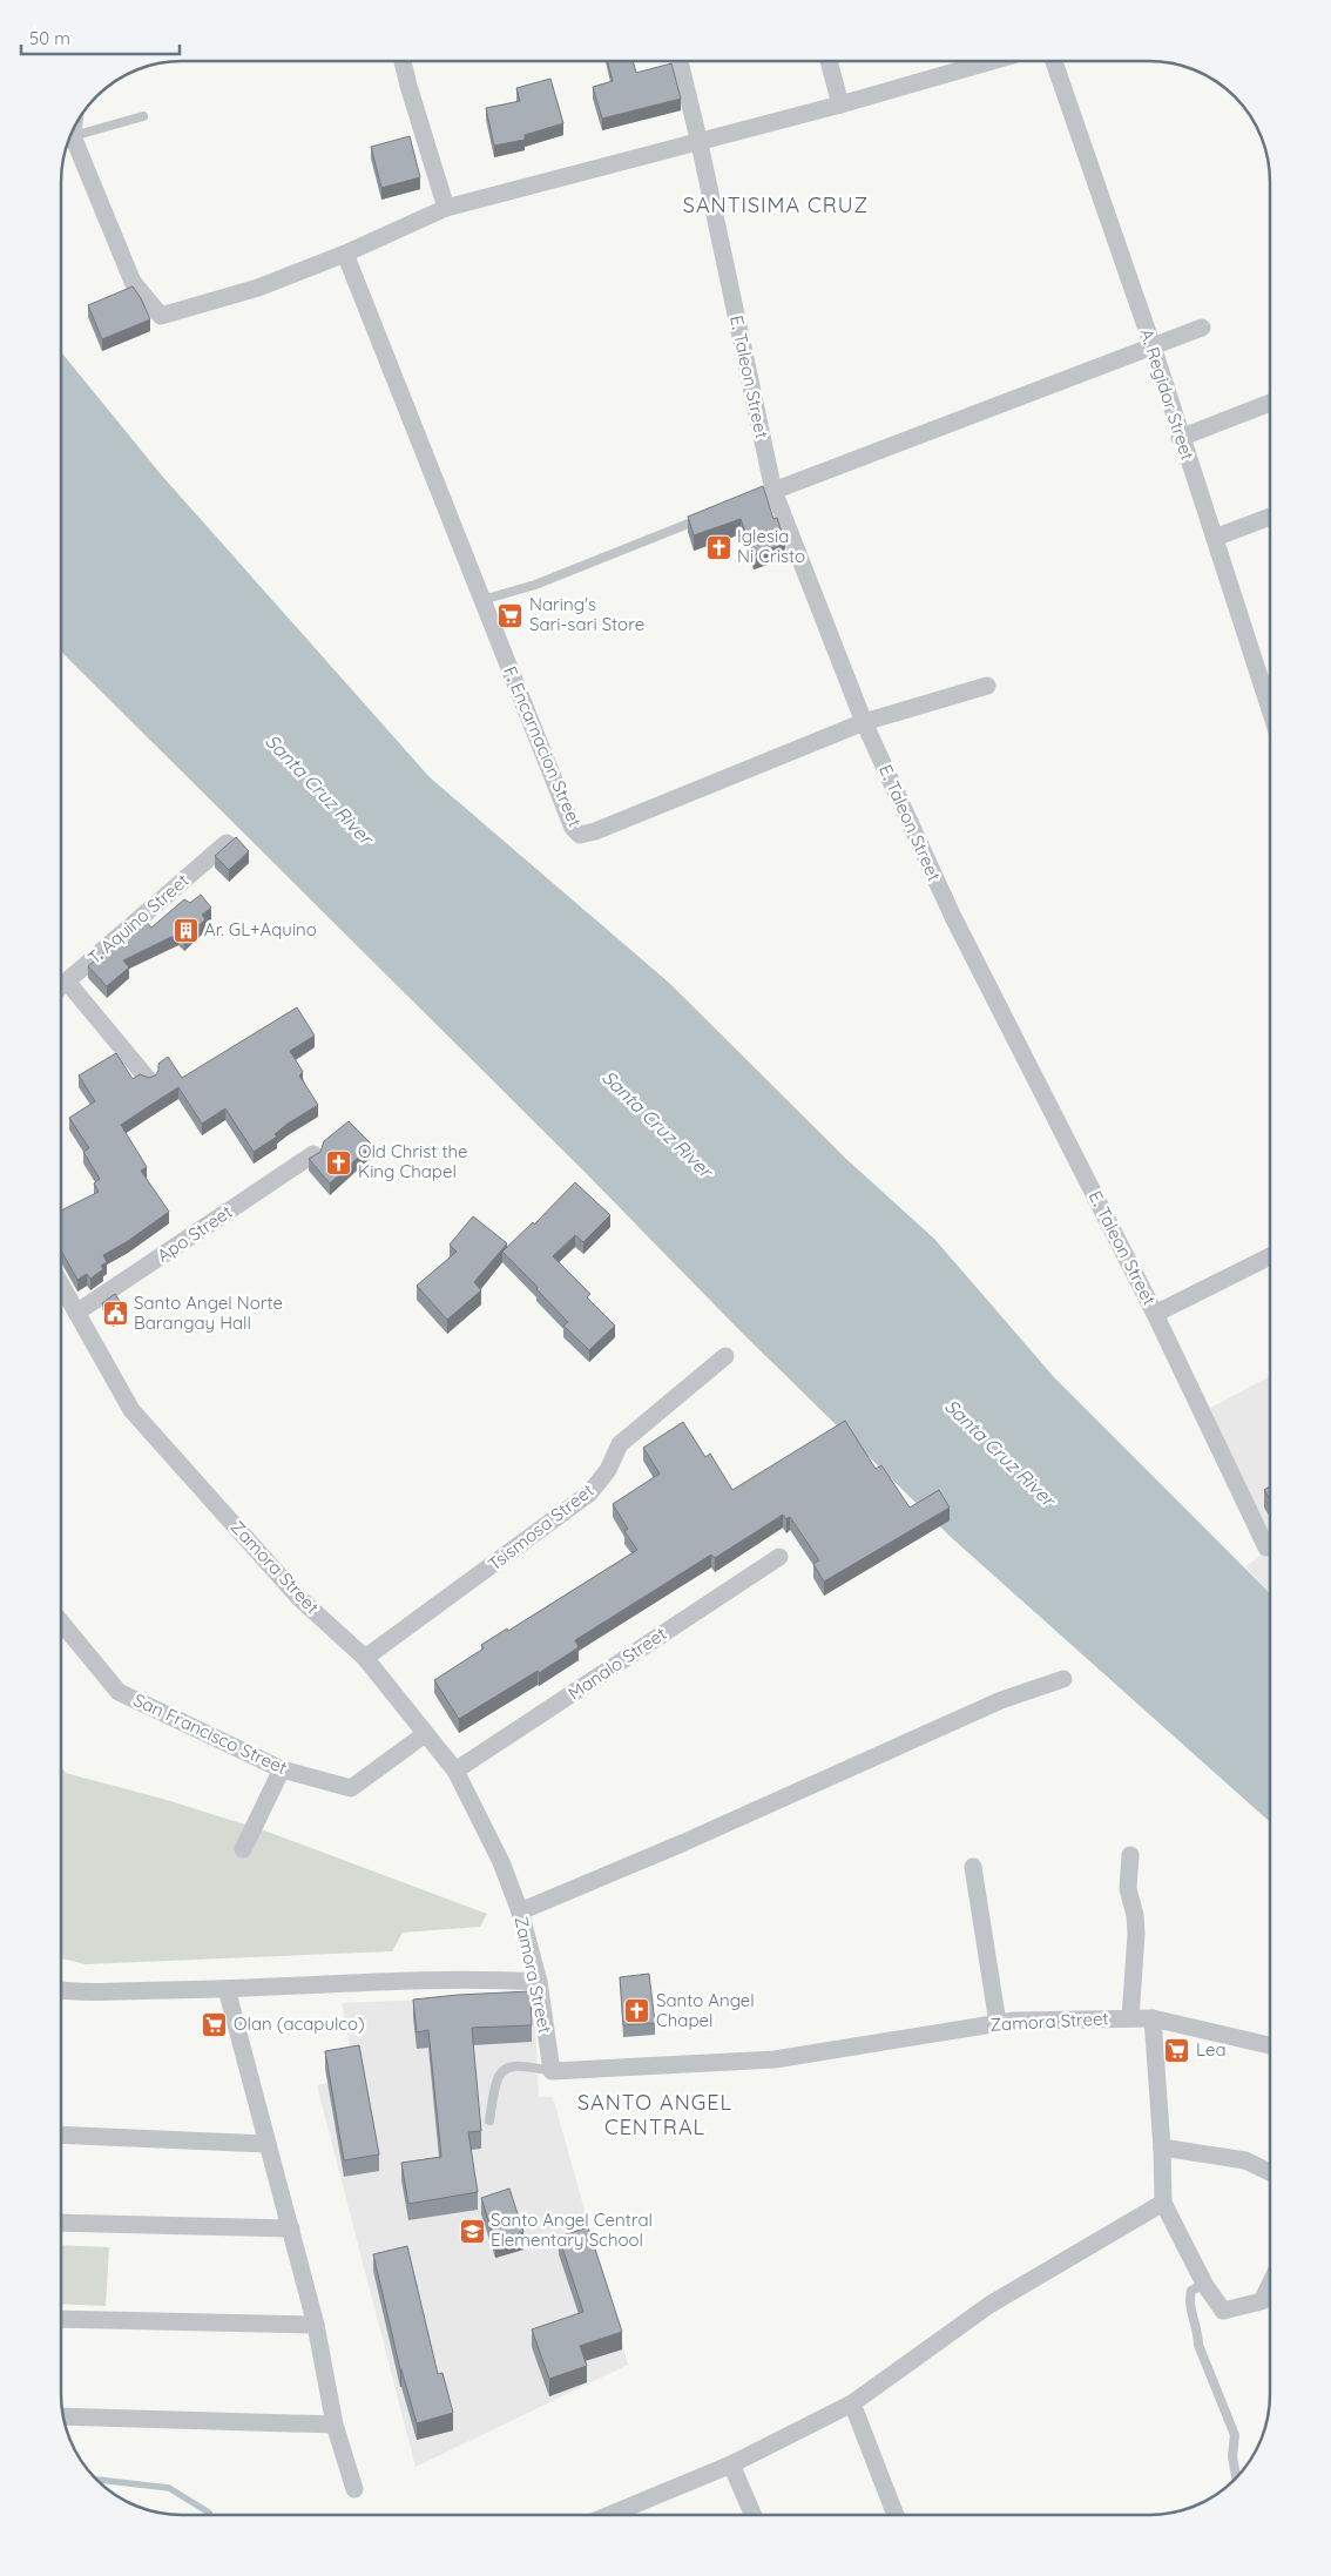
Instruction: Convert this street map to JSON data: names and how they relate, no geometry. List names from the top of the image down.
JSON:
{
  "streets": {
    "street": [
      "E. Taleon Street",
      "A. Regidor Street",
      "F. Encarnacion Street",
      "T. Aquino Street",
      "Apo Street",
      "Tsismosa Street",
      "Zamora Street",
      "Manalo Street",
      "San Francisco Street"
    ]
  },
  "crossings": [
    ["E. Taleon Street", "F. Encarnacion Street"],
    ["Apo Street", "Zamora Street"],
    ["Tsismosa Street", "Zamora Street"],
    ["Zamora Street", "Manalo Street"],
    ["Zamora Street", "San Francisco Street"]
  ],
  "districts": ["SANTISIMA CRUZ", "SANTO ANGEL CENTRAL"],
  "water": ["Santa Cruz River"],
  "places": {
    "church": ["Iglesia Ni Cristo", "Old Christ the King Chapel", "Santo Angel Chapel"],
    "supermarket": ["Naring's Sari-sari Store", "Olan (acapulco)", "Lea"],
    "building": ["Ar. GL+Aquino"],
    "public building": ["Santo Angel Norte Barangay Hall"],
    "school or university": ["Santo Angel Central Elementary School"]
  },
  "scale_bar": "50 m"
}
